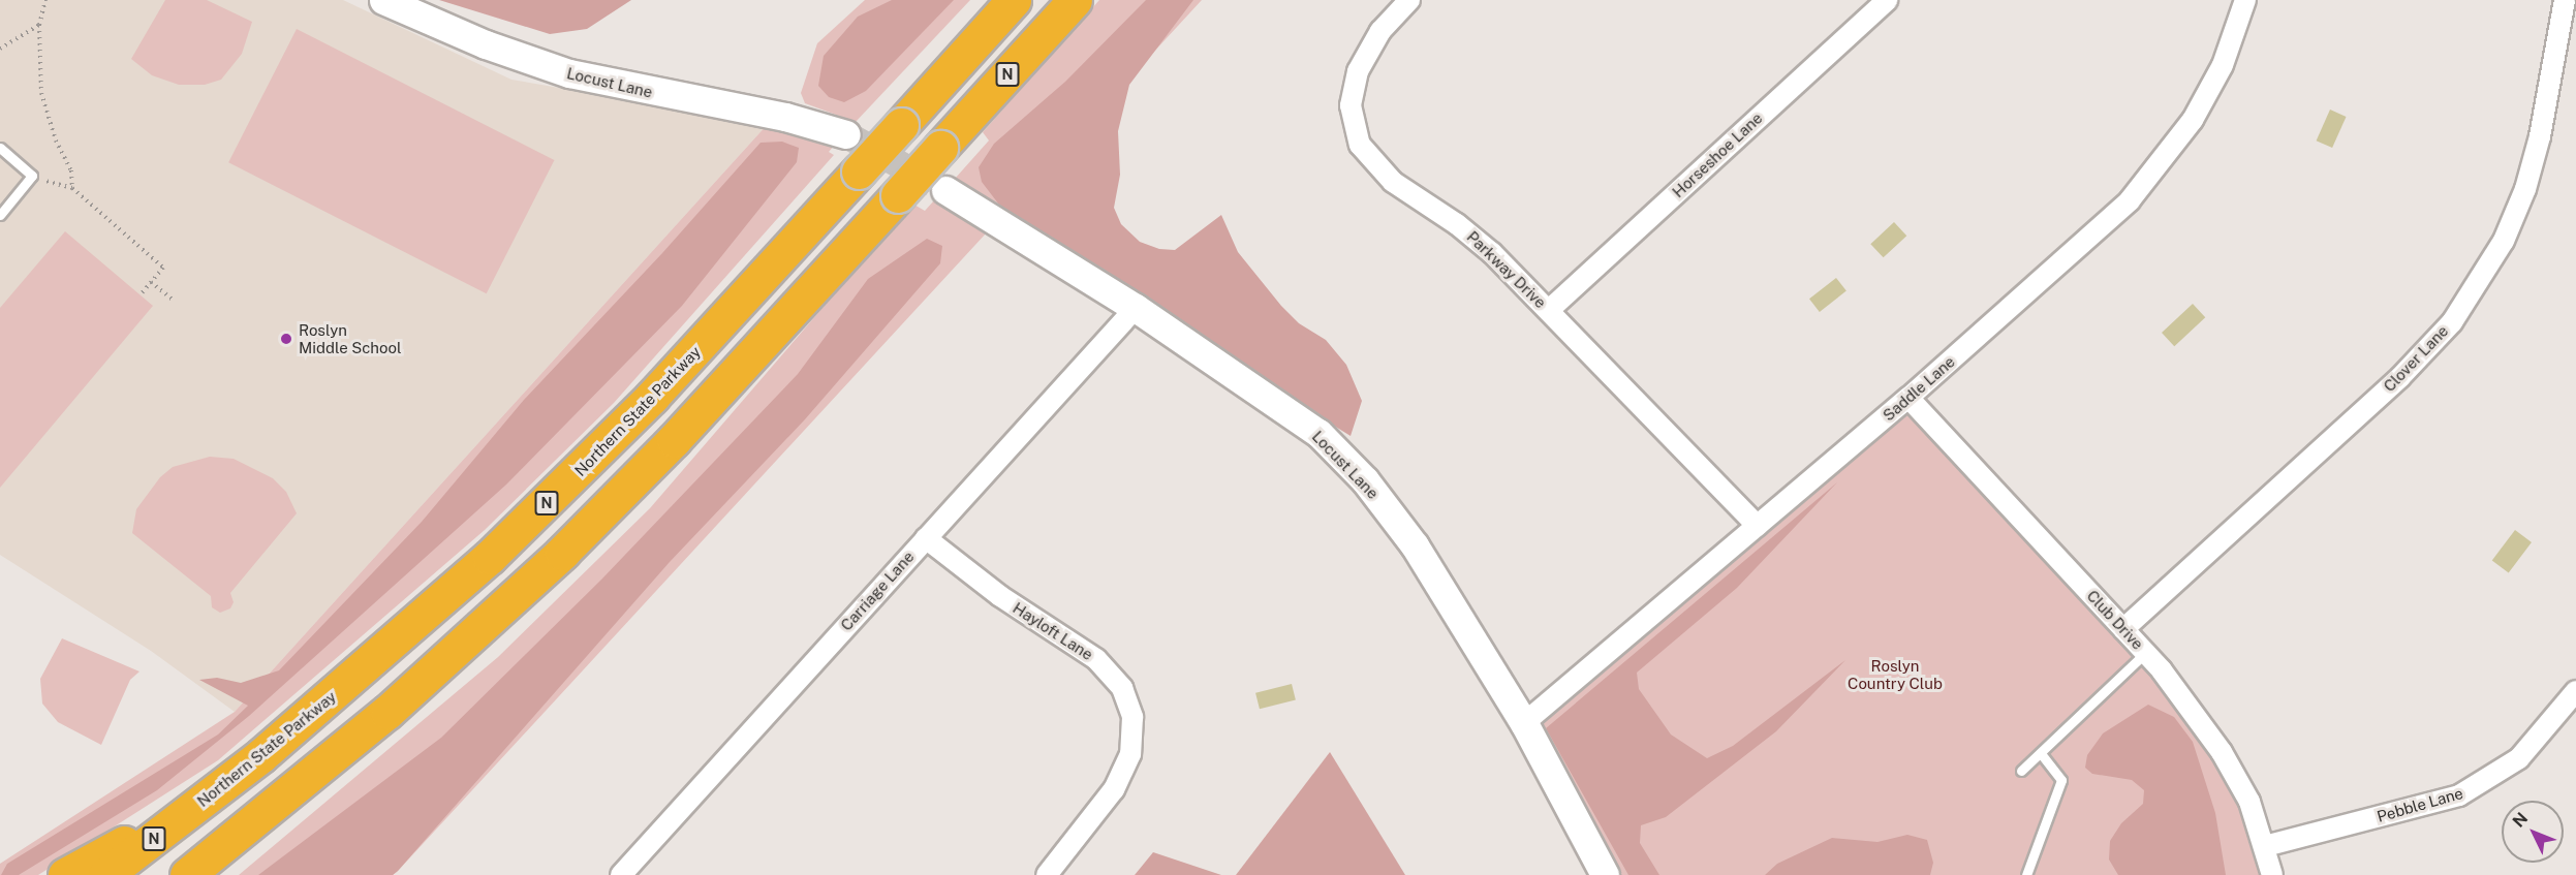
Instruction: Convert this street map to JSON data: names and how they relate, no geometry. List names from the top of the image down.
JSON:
{
  "streets": {
    "highway": ["N", "Northern State Parkway"],
    "street": [
      "Locust Lane",
      "Horseshoe Lane",
      "Parkway Drive",
      "Clover Lane",
      "Saddle Lane",
      "Carriage Lane",
      "Club Drive",
      "Hayloft Lane",
      "Pebble Lane"
    ]
  },
  "crossings": [
    ["Locust Lane", "Saddle Lane"],
    ["Locust Lane", "Carriage Lane"],
    ["Horseshoe Lane", "Parkway Drive"],
    ["Parkway Drive", "Saddle Lane"],
    ["Clover Lane", "Club Drive"],
    ["Saddle Lane", "Club Drive"],
    ["Carriage Lane", "Hayloft Lane"],
    ["Club Drive", "Pebble Lane"]
  ],
  "parks": ["Roslyn Country Club"],
  "places": ["Roslyn Middle School"],
  "north": "top left"
}
